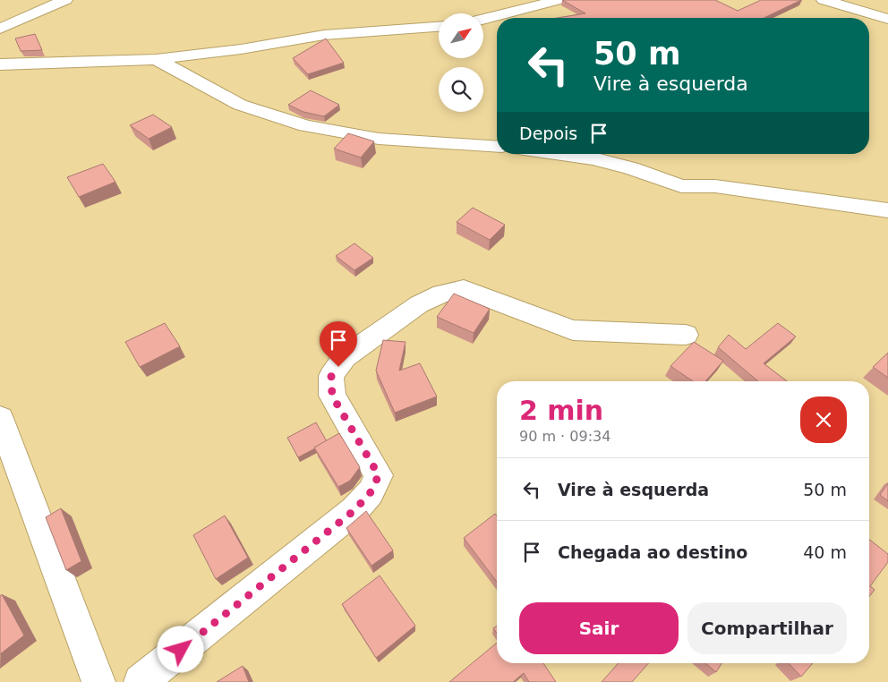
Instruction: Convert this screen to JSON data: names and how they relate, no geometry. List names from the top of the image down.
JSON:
{
  "north": "top right",
  "page": {
    "turn": ["50 m", "Vire à esquerda"],
    "then": "Depois",
    "heading": ["2 min", "90 m · 09:34"],
    "list": [
      {
        "name": "Vire à esquerda",
        "value": "50 m"
      },
      {
        "name": "Chegada ao destino",
        "value": "40 m"
      }
    ],
    "buttons": ["Sair", "Compartilhar"]
  }
}
